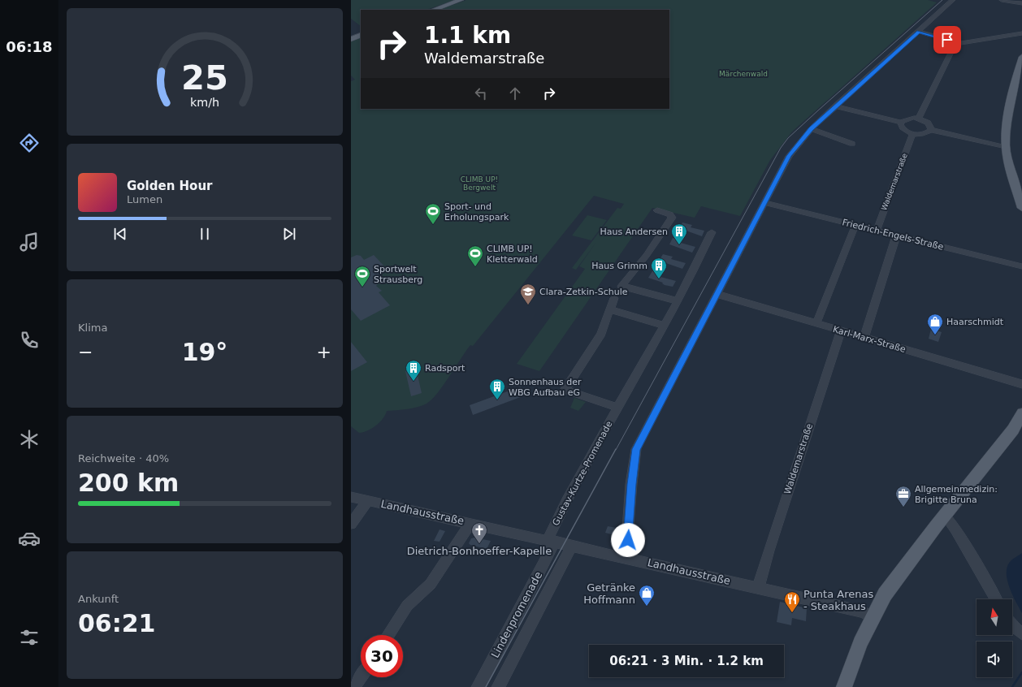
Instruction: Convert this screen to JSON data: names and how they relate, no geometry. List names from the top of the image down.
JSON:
{
  "streets": {
    "street": [
      "Waldemarstraße",
      "Friedrich-Engels-Straße",
      "Karl-Marx-Straße",
      "Gustav-Kurtze-Promenade",
      "Landhausstraße",
      "Lindenpromenade"
    ]
  },
  "crossings": [
    ["Waldemarstraße", "Friedrich-Engels-Straße"],
    ["Waldemarstraße", "Karl-Marx-Straße"],
    ["Waldemarstraße", "Landhausstraße"],
    ["Gustav-Kurtze-Promenade", "Landhausstraße"],
    ["Gustav-Kurtze-Promenade", "Lindenpromenade"],
    ["Landhausstraße", "Lindenpromenade"]
  ],
  "parks": ["Märchenwald", "CLIMB UP! Bergwelt"],
  "places": {
    "sports": ["Sport- und Erholungspark", "CLIMB UP! Kletterwald", "Sportwelt Strausberg"],
    "building": [
      "Haus Andersen",
      "Haus Grimm",
      "Radsport",
      "Sonnenhaus der WBG Aufbau eG"
    ],
    "school or university": ["Clara-Zetkin-Schule"],
    "shop": ["Haarschmidt", "Getränke Hoffmann"],
    "office": ["Allgemeinmedizin: Brigitte Bruna"],
    "church": ["Dietrich-Bonhoeffer-Kapelle"],
    "restaurant": ["Punta Arenas - Steakhaus"]
  },
  "north": "top",
  "page": {
    "tabs": "06:18",
    "turn": ["1.1 km", "Waldemarstraße"],
    "song": ["Golden Hour", "Lumen"],
    "tile": [
      "Klima",
      ["Reichweite · 40%", "200 km"],
      ["Ankunft", "06:21"]
    ],
    "heat": ["−", "19°", "+"],
    "limit": "30",
    "trip": "06:21 · 3 Min. · 1.2 km",
    "gauge": ["25", "km/h"]
  }
}
